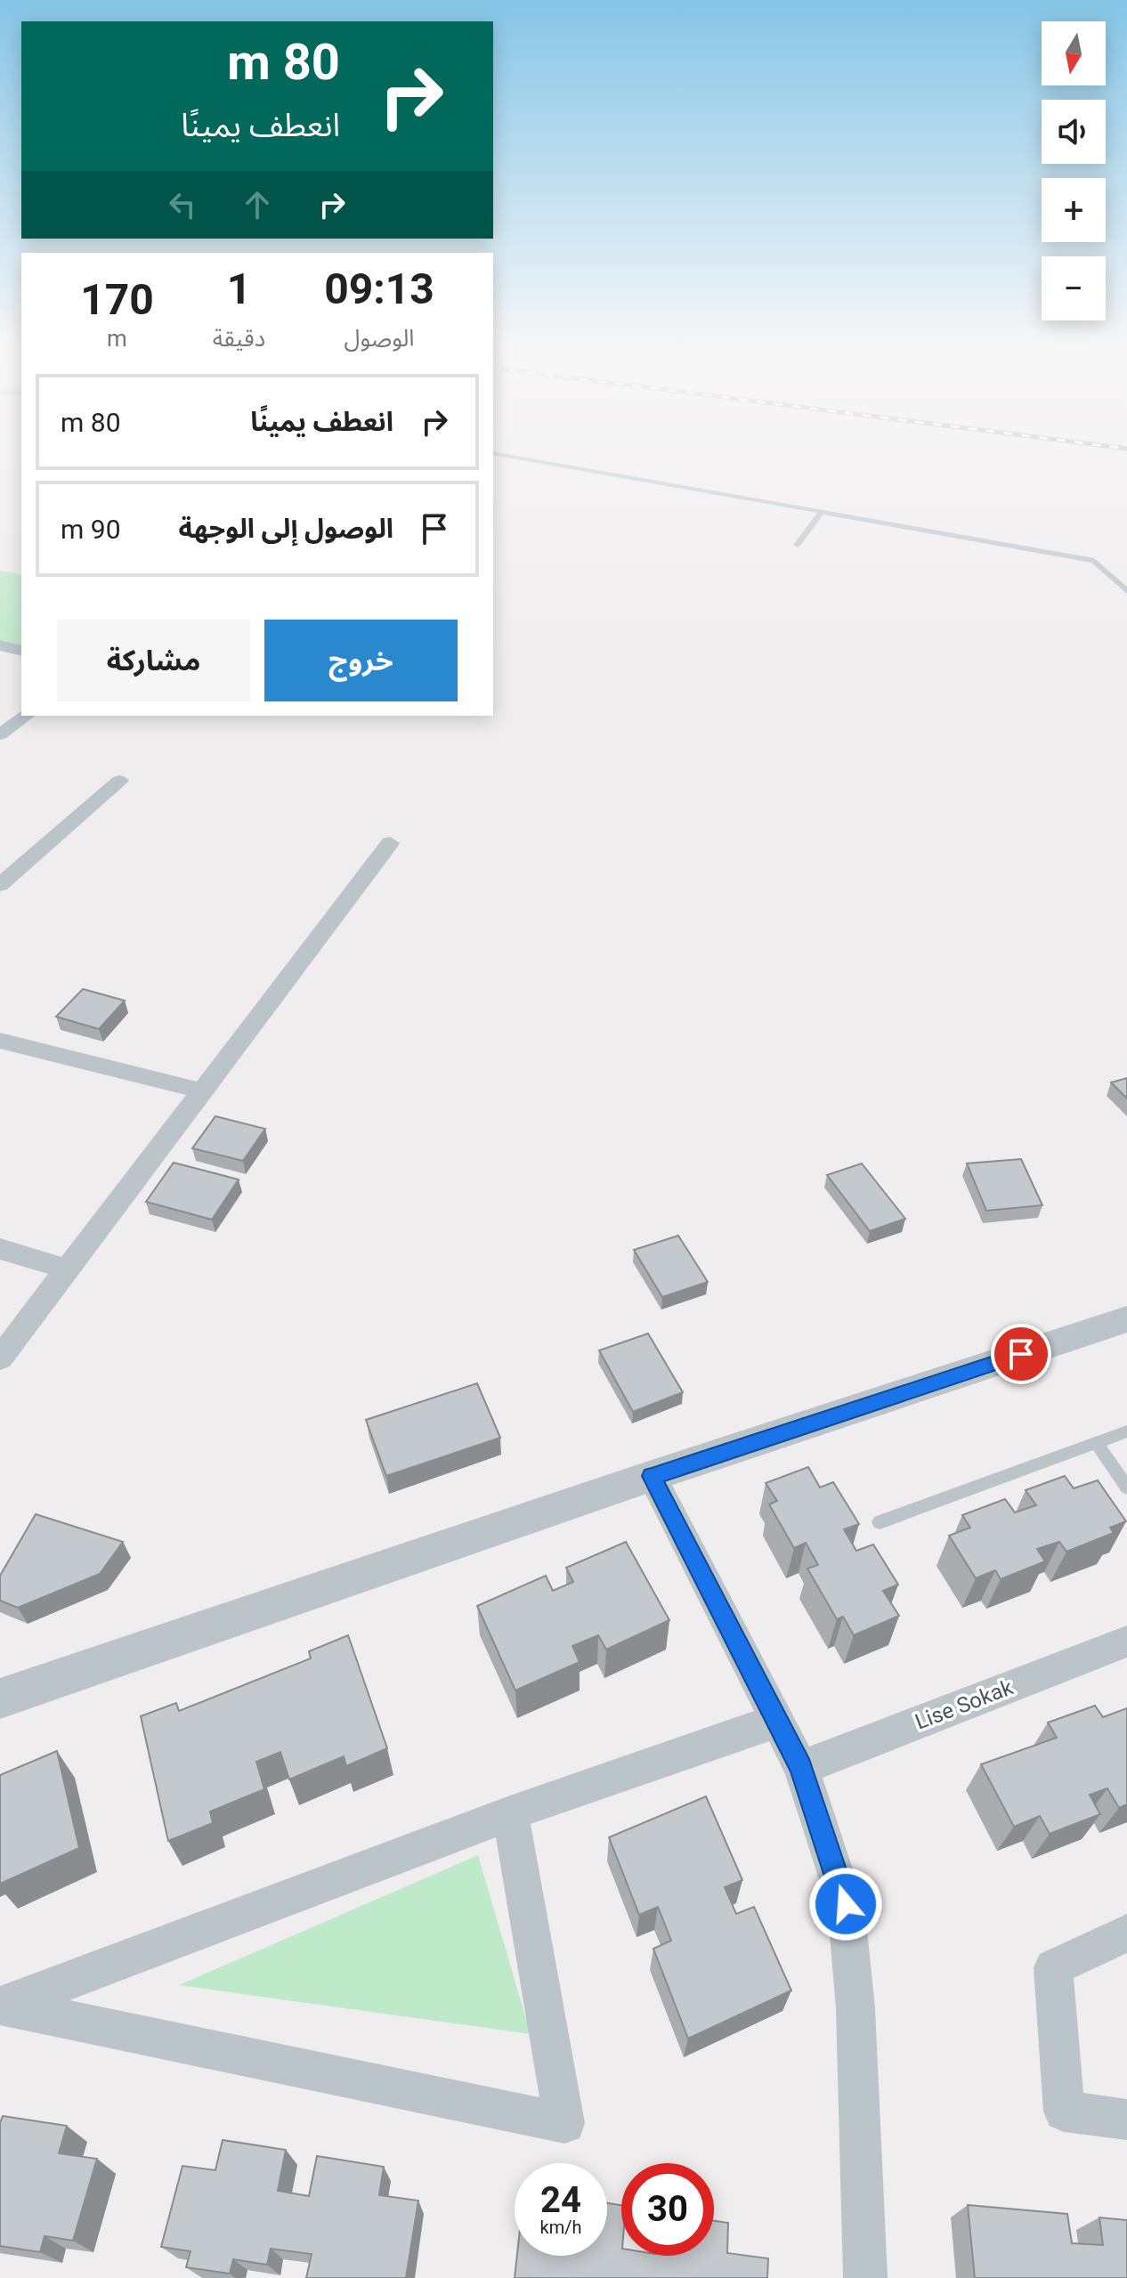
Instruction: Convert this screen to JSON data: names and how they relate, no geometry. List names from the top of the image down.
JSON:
{
  "streets": {
    "street": ["Lise Sokak"]
  },
  "north": "bottom",
  "page": {
    "map_buttons": ["+", "−"],
    "turn": ["80 m", "انعطف يمينًا"],
    "eta": [
      "09:13",
      "الوصول",
      "1",
      "دقيقة",
      "170",
      "m"
    ],
    "list": [
      {
        "name": "انعطف يمينًا",
        "value": "80 m"
      },
      {
        "name": "الوصول إلى الوجهة",
        "value": "90 m"
      }
    ],
    "buttons": ["خروج", "مشاركة"],
    "speed": "24 km/h",
    "limit": "30"
  }
}
